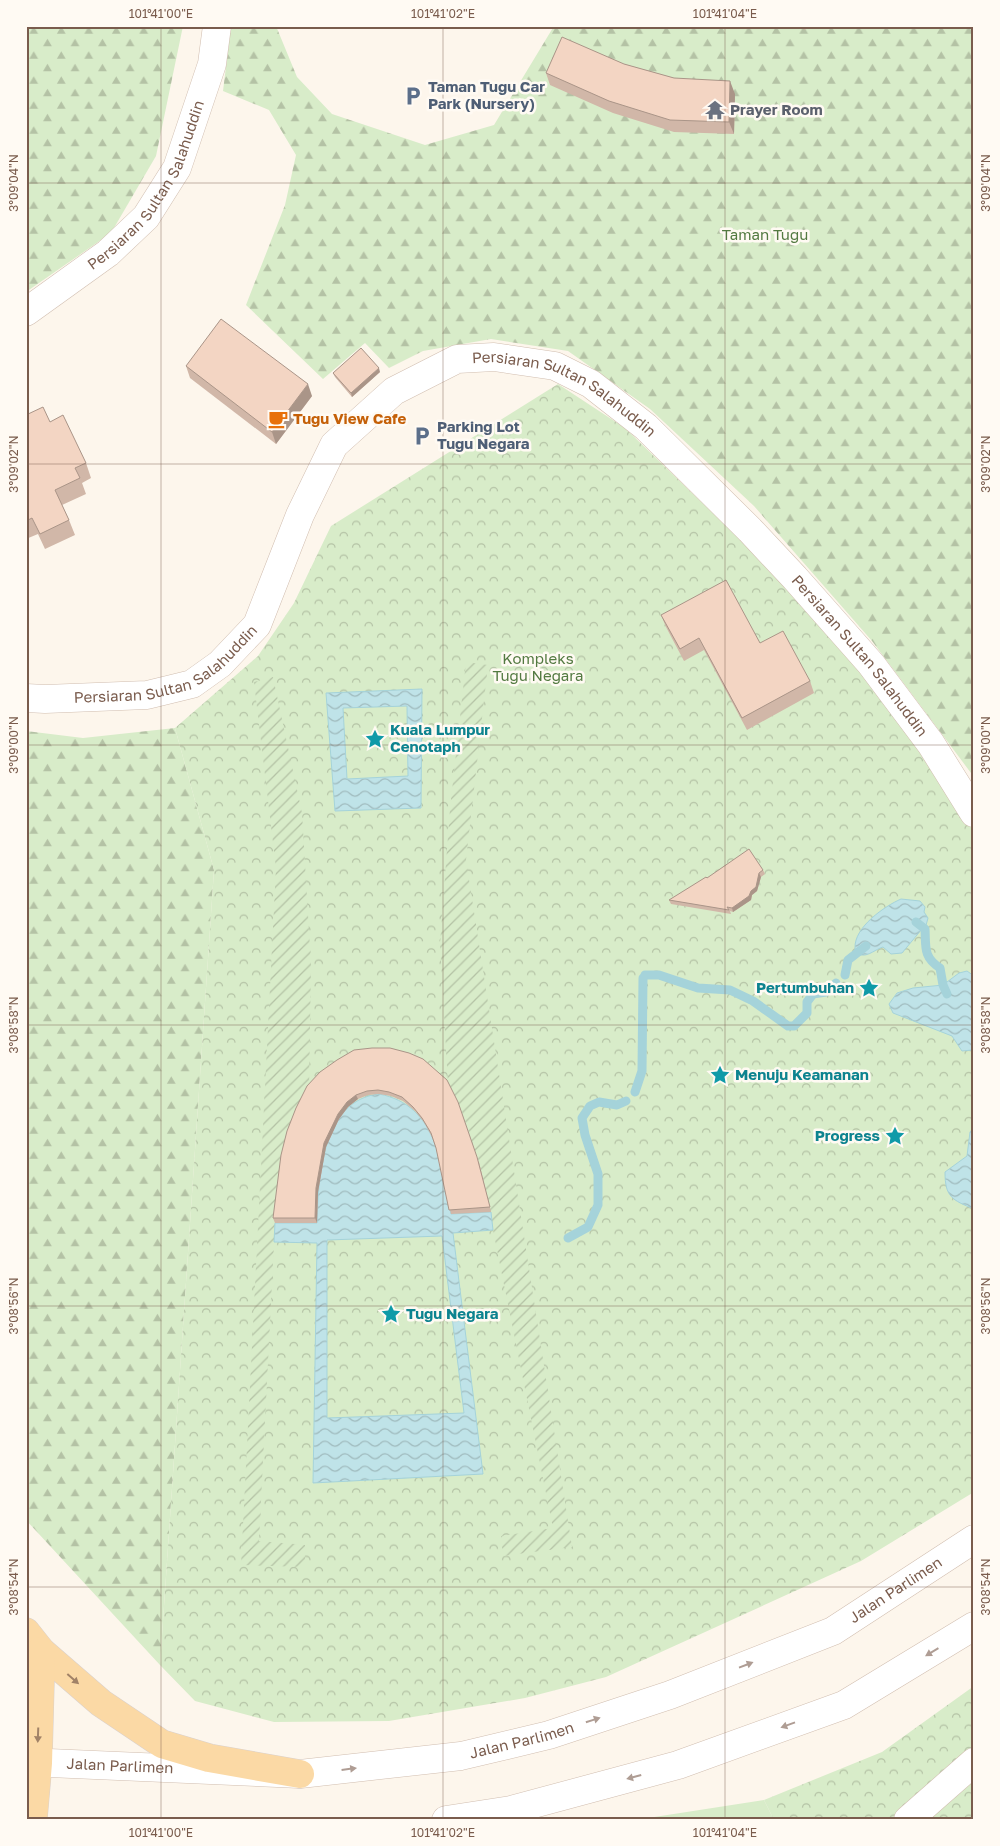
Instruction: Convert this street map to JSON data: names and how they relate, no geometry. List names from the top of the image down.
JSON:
{
  "streets": {
    "street": ["Persiaran Sultan Salahuddin", "Jalan Parlimen"]
  },
  "parks": ["Taman Tugu", "Kompleks Tugu Negara"],
  "places": {
    "parking": ["Taman Tugu Car Park (Nursery)", "Parking Lot Tugu Negara"],
    "temple": ["Prayer Room"],
    "cafe": ["Tugu View Cafe"],
    "place": [
      "Kuala Lumpur Cenotaph",
      "Pertumbuhan",
      "Menuju Keamanan",
      "Progress",
      "Tugu Negara"
    ]
  },
  "coordinates": [
    "101°41'00\"E",
    "101°41'02\"E",
    "101°41'04\"E",
    "3°09'04\"N",
    "3°09'02\"N",
    "3°09'00\"N",
    "3°08'58\"N",
    "3°08'56\"N",
    "3°08'54\"N"
  ]
}
